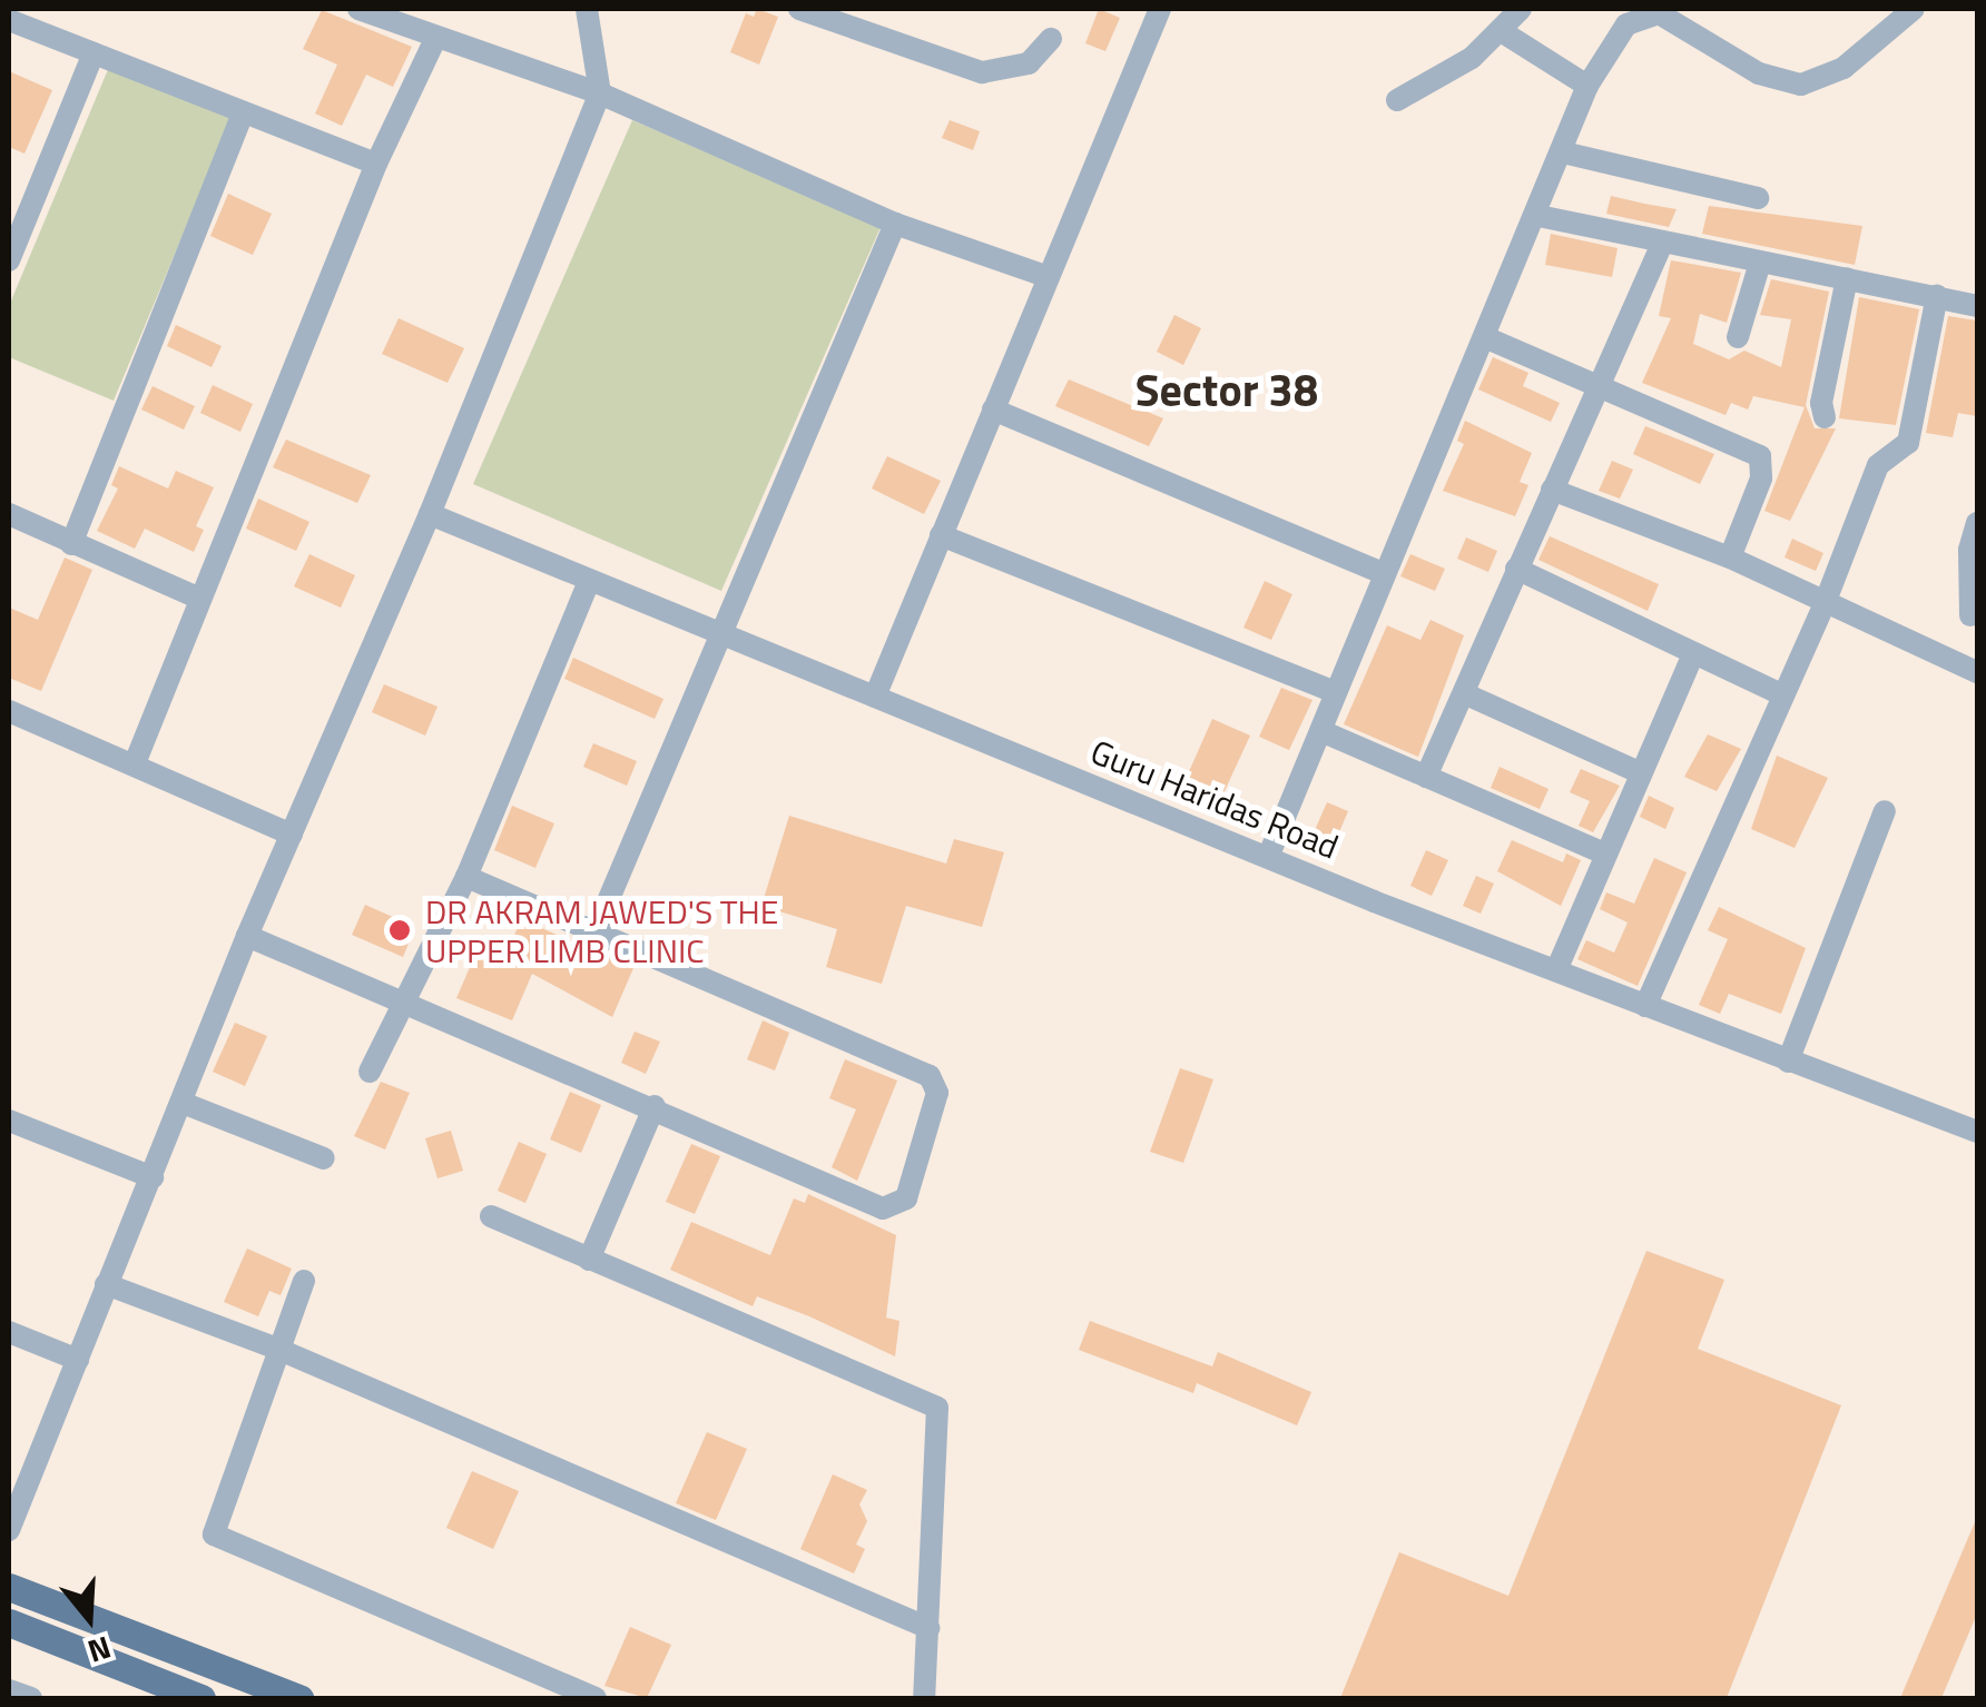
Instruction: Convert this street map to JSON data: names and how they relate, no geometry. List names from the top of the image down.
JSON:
{
  "streets": {
    "street": ["Guru Haridas Road"]
  },
  "districts": ["Sector 38"],
  "places": ["DR AKRAM JAWED'S THE UPPER LIMB CLINIC"],
  "north": "bottom"
}
